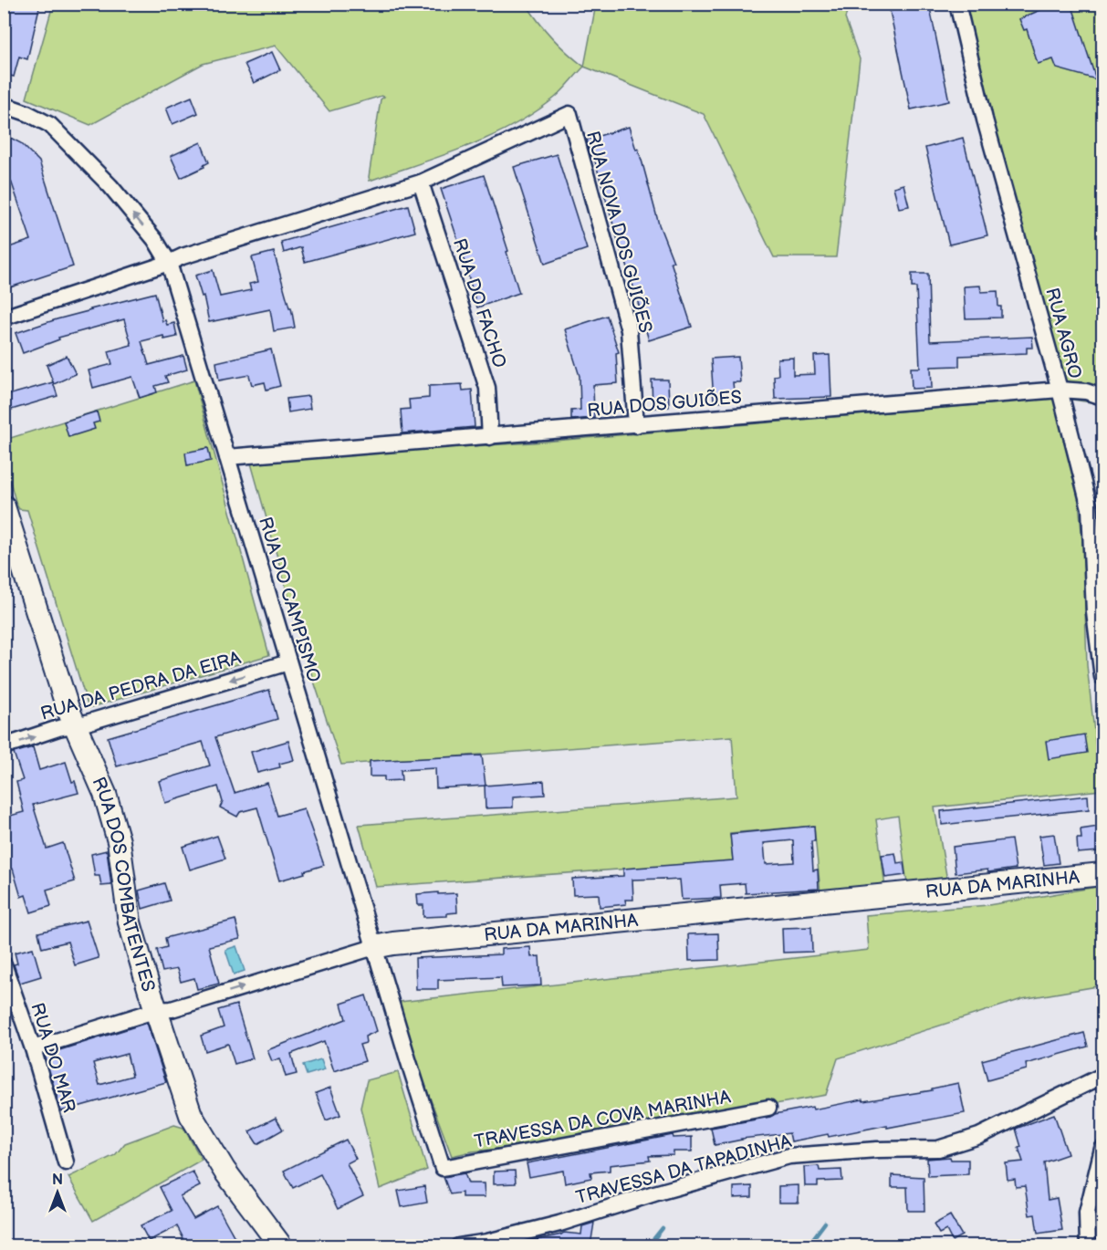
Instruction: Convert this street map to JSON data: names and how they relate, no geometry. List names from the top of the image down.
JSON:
{
  "streets": {
    "main road": ["RUA DA MARINHA", "RUA DOS COMBATENTES"],
    "street": [
      "RUA NOVA DOS GUIÕES",
      "RUA DO FACHO",
      "RUA AGRO",
      "RUA DOS GUIÕES",
      "RUA DO CAMPISMO",
      "RUA DA PEDRA DA EIRA",
      "RUA DO MAR",
      "TRAVESSA DA COVA MARINHA",
      "TRAVESSA DA TAPADINHA"
    ]
  },
  "crossings": [
    ["RUA NOVA DOS GUIÕES", "RUA DO FACHO"],
    ["RUA NOVA DOS GUIÕES", "RUA DOS GUIÕES"],
    ["RUA DO FACHO", "RUA DOS GUIÕES"],
    ["RUA AGRO", "RUA DOS GUIÕES"],
    ["RUA DOS GUIÕES", "RUA DO CAMPISMO"],
    ["RUA DO CAMPISMO", "RUA DA PEDRA DA EIRA"],
    ["RUA DO CAMPISMO", "RUA DA MARINHA"],
    ["RUA DO CAMPISMO", "TRAVESSA DA COVA MARINHA"],
    ["RUA DA PEDRA DA EIRA", "RUA DOS COMBATENTES"],
    ["RUA DA MARINHA", "RUA DOS COMBATENTES"],
    ["RUA DA MARINHA", "RUA DO MAR"]
  ],
  "north": "top"
}
